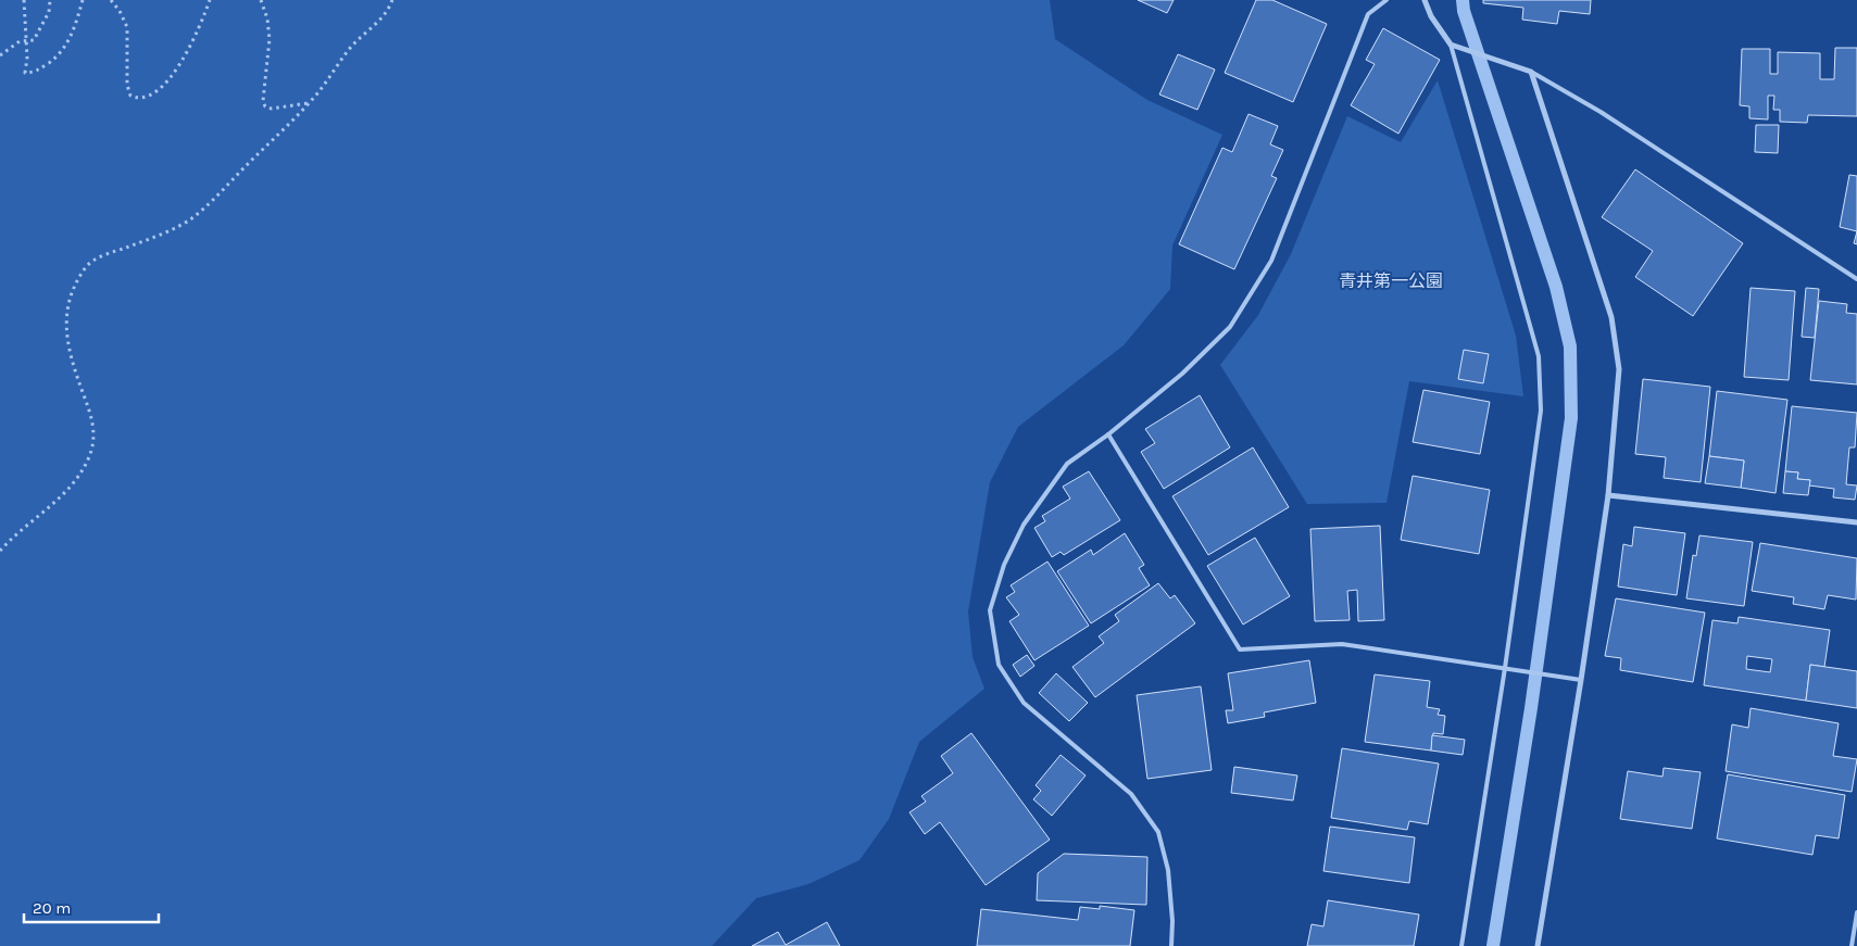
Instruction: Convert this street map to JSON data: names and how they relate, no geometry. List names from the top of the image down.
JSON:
{
  "parks": ["青井第一公園"],
  "scale_bar": "20 m"
}
